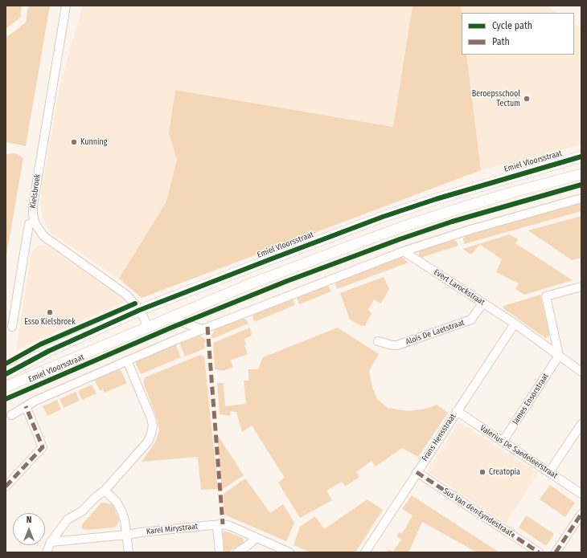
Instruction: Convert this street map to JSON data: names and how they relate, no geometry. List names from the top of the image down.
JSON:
{
  "streets": {
    "street": [
      "Emiel Vloorsstraat",
      "Kielsbroek",
      "Evert Larockstraat",
      "Aloïs De Laetstraat",
      "James Ensorstraat",
      "Frans Hensstraat",
      "Valerius De Saedeleerstraat",
      "Sus Van den Eyndestraat",
      "Karel Mirystraat"
    ]
  },
  "crossings": [
    ["Emiel Vloorsstraat", "Kielsbroek"],
    ["Evert Larockstraat", "Aloïs De Laetstraat"],
    ["Evert Larockstraat", "James Ensorstraat"],
    ["Evert Larockstraat", "Frans Hensstraat"],
    ["James Ensorstraat", "Valerius De Saedeleerstraat"],
    ["Frans Hensstraat", "Valerius De Saedeleerstraat"],
    ["Frans Hensstraat", "Sus Van den Eyndestraat"]
  ],
  "places": [
    "Beroepsschool Tectum",
    "Kunning",
    "Esso Kielsbroek",
    "Creatopia"
  ],
  "legend": ["Cycle path", "Path"],
  "north": "top"
}
